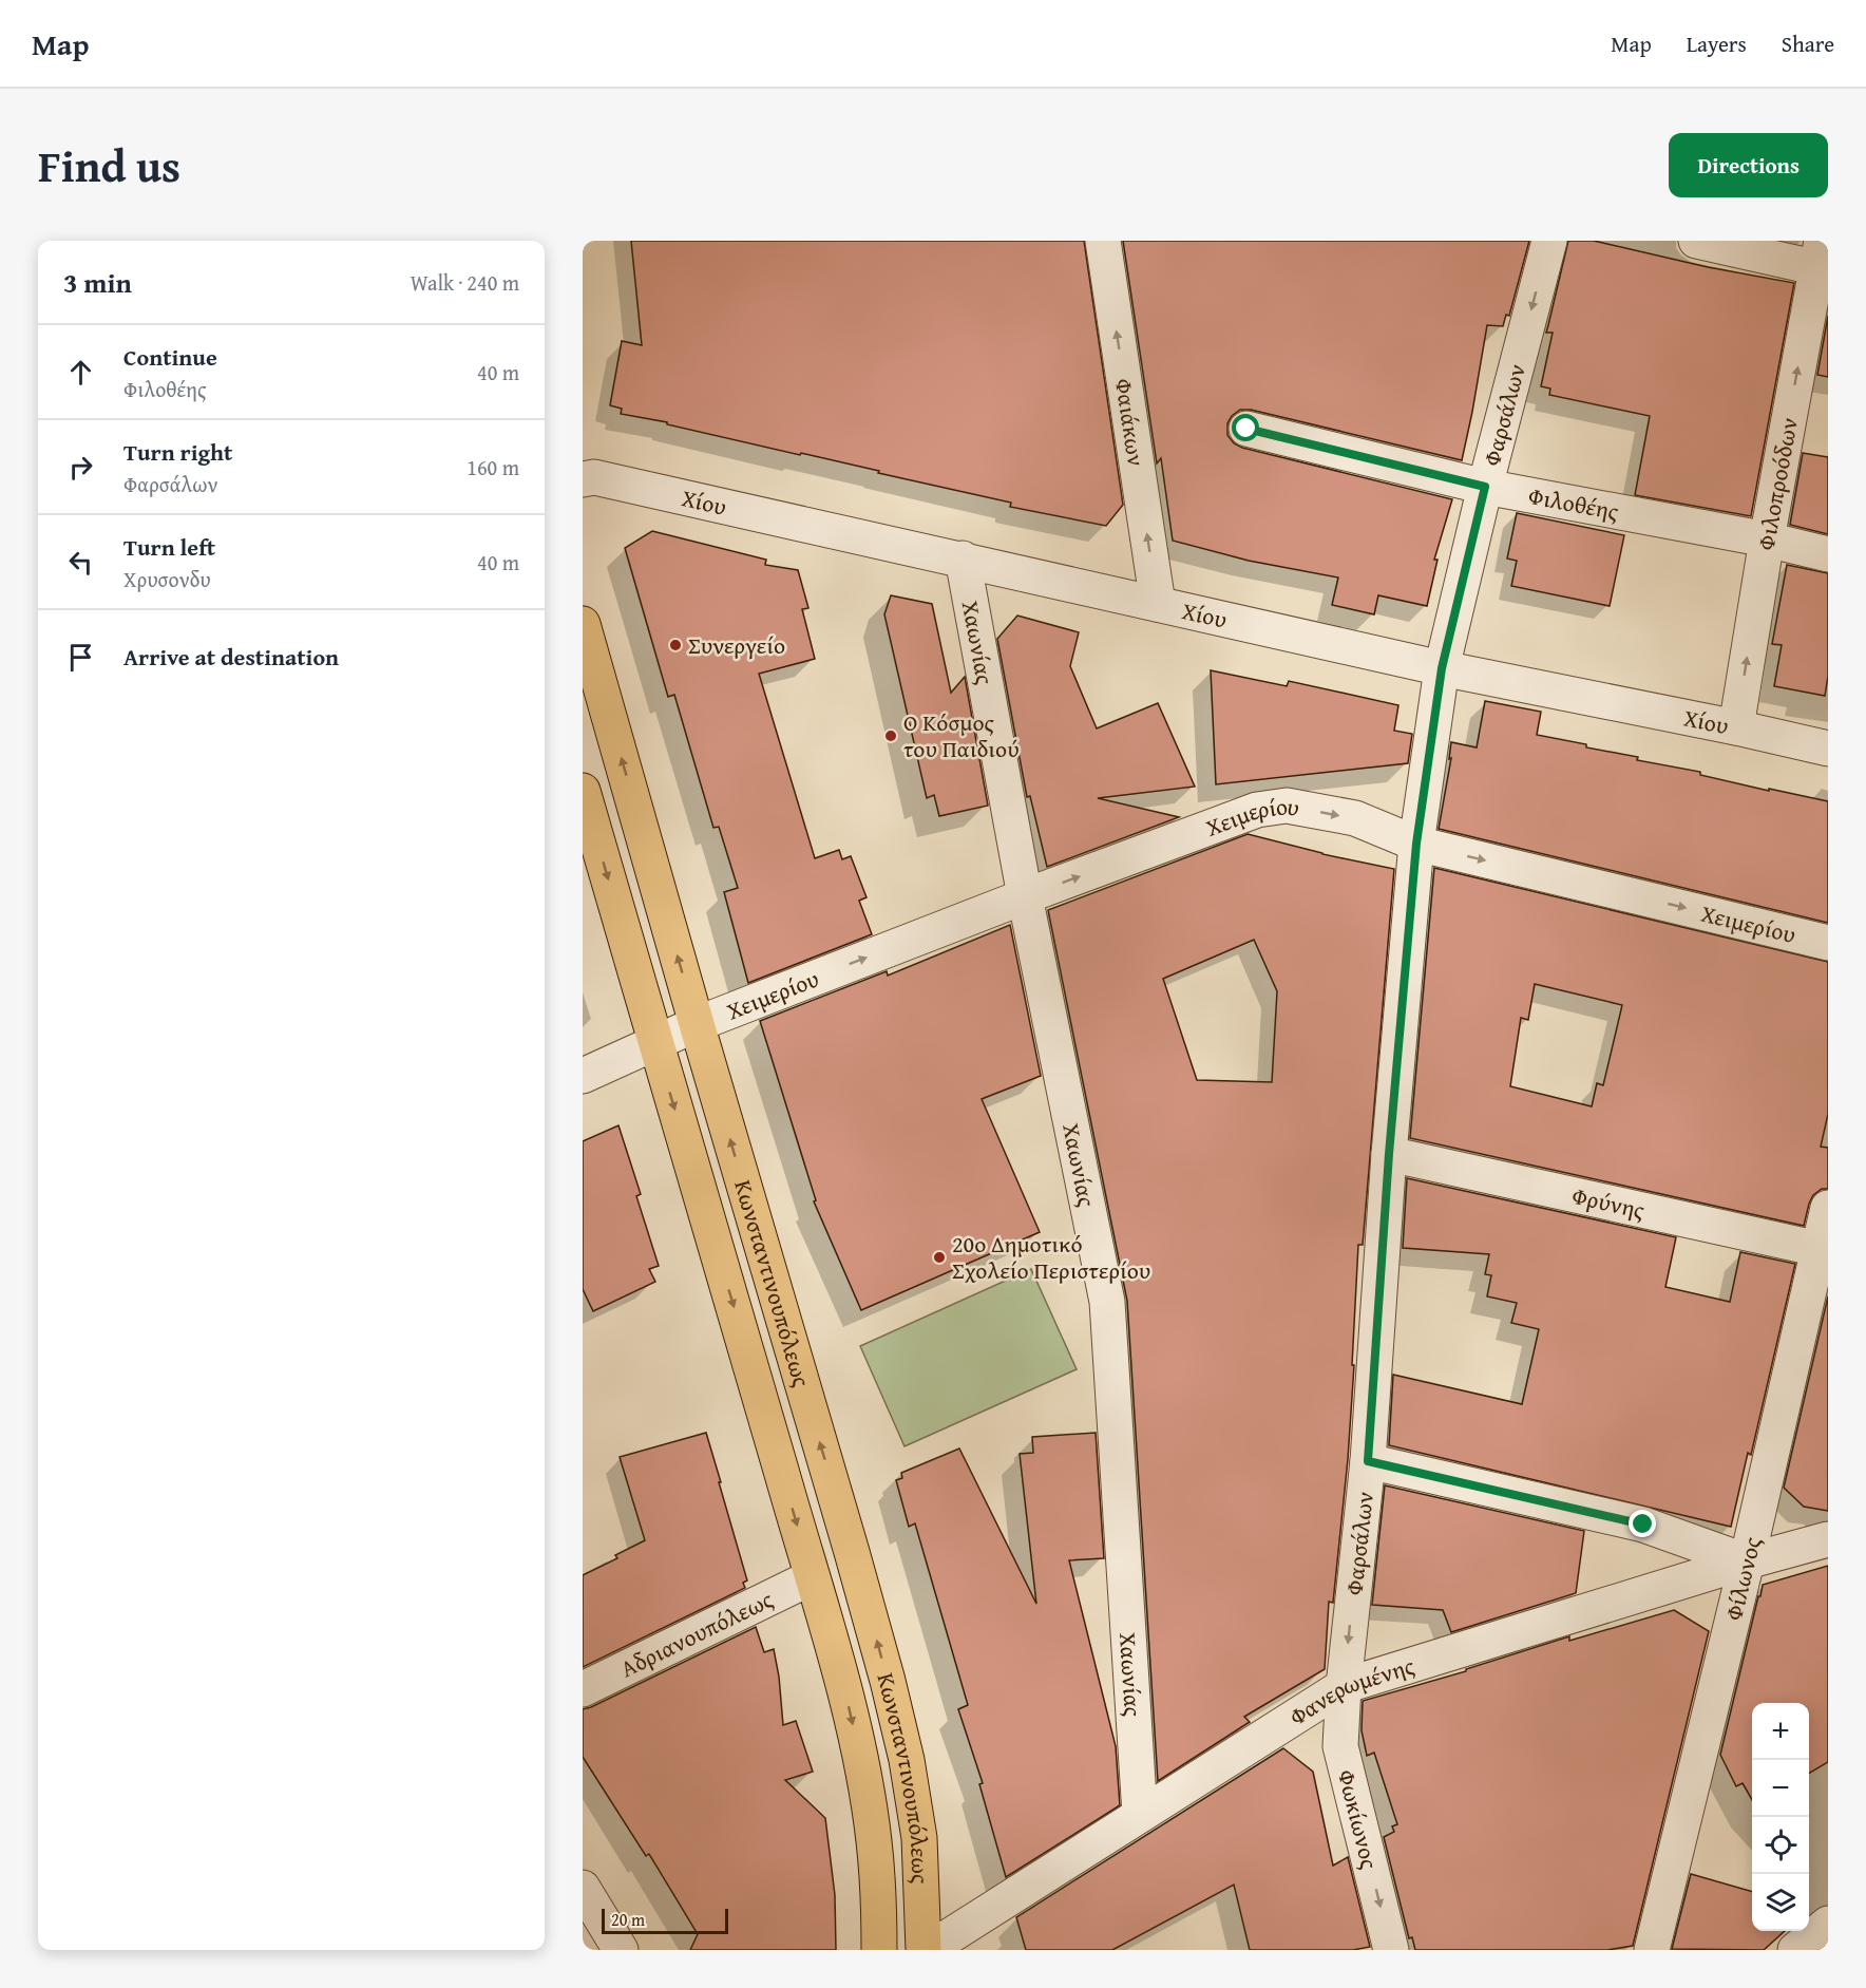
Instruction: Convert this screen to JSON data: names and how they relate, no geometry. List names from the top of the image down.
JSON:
{
  "streets": {
    "main road": ["Κωνσταντινουπόλεως"],
    "street": [
      "Φαρσάλων",
      "Φαιάκων",
      "Φιλοπροόδων",
      "Χίου",
      "Φιλοθέης",
      "Χαωνίας",
      "Χειμερίου",
      "Φρύνης",
      "Φίλωνος",
      "Αδριανουπόλεως",
      "Φανερωμένης",
      "Φωκίωνος"
    ]
  },
  "crossings": [
    ["Φαρσάλων", "Χίου"],
    ["Φαρσάλων", "Φιλοθέης"],
    ["Φαρσάλων", "Χειμερίου"],
    ["Φαρσάλων", "Φρύνης"],
    ["Φαρσάλων", "Φανερωμένης"],
    ["Φαρσάλων", "Φωκίωνος"],
    ["Φαιάκων", "Χίου"],
    ["Φιλοπροόδων", "Χίου"],
    ["Φιλοπροόδων", "Φιλοθέης"],
    ["Χίου", "Χαωνίας"],
    ["Χαωνίας", "Χειμερίου"],
    ["Χαωνίας", "Φανερωμένης"],
    ["Χειμερίου", "Κωνσταντινουπόλεως"],
    ["Φρύνης", "Φίλωνος"],
    ["Κωνσταντινουπόλεως", "Αδριανουπόλεως"],
    ["Κωνσταντινουπόλεως", "Φανερωμένης"],
    ["Φίλωνος", "Φανερωμένης"],
    ["Φανερωμένης", "Φωκίωνος"]
  ],
  "one_way": [
    "Φαιάκων",
    "Φιλοπροόδων",
    "Χειμερίου",
    "Φωκίωνος"
  ],
  "places": ["Συνεργείο", "Ο Κόσμος του Παιδιού", "20ο Δημοτικό Σχολείο Περιστερίου"],
  "scale_bar": "20 m",
  "page": {
    "header": "Map",
    "nav": ["Map", "Layers", "Share"],
    "title": "Find us",
    "buttons": "Directions",
    "heading": ["3 min", "Walk · 240 m"],
    "list": [
      ["Continue", "Φιλοθέης", "40 m"],
      ["Turn right", "Φαρσάλων", "160 m"],
      ["Turn left", "Χρυσονδυ", "40 m"],
      "Arrive at destination"
    ],
    "map_buttons": ["+", "−"],
    "scale": "20 m"
  }
}
